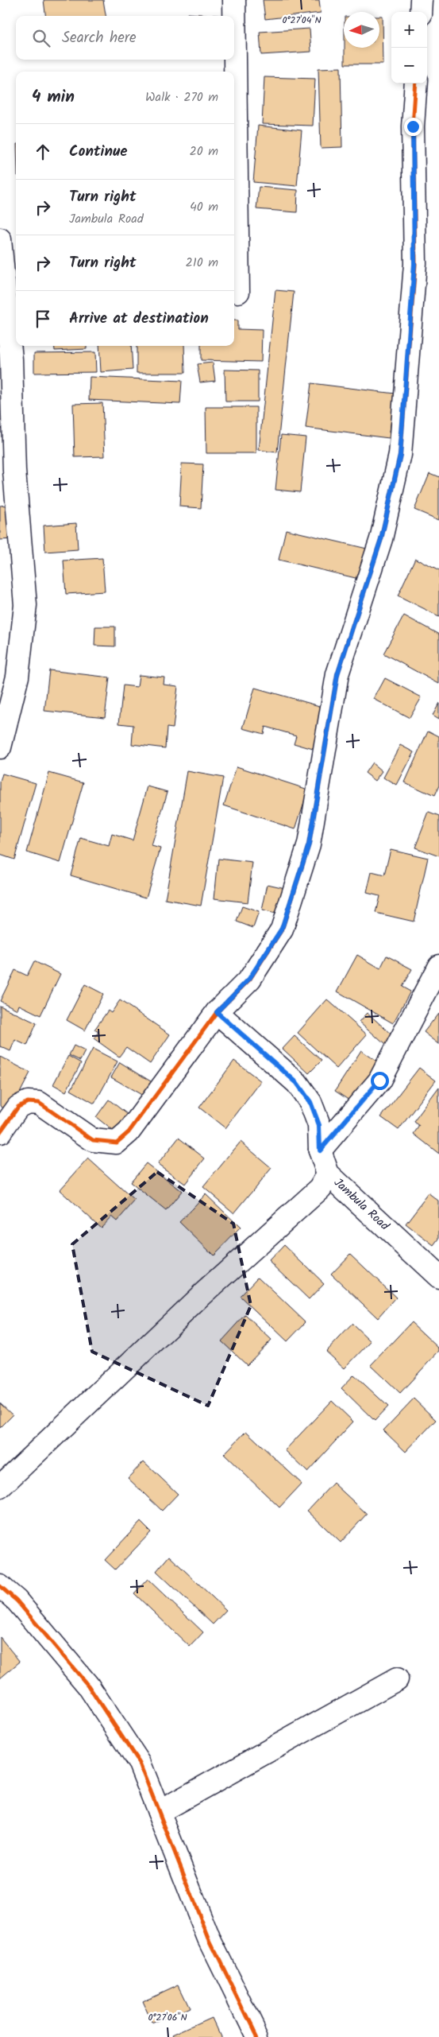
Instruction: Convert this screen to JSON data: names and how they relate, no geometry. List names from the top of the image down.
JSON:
{
  "streets": {
    "street": ["Jambula Road"]
  },
  "north": "left",
  "page": {
    "map_buttons": ["+", "−"],
    "search": "Search here",
    "heading": ["4 min", "Walk · 270 m"],
    "list": [
      ["Continue", "20 m"],
      ["Turn right", "Jambula Road", "40 m"],
      ["Turn right", "210 m"],
      "Arrive at destination"
    ]
  },
  "coordinates": ["0°27'04\"N", "0°27'06\"N"]
}
